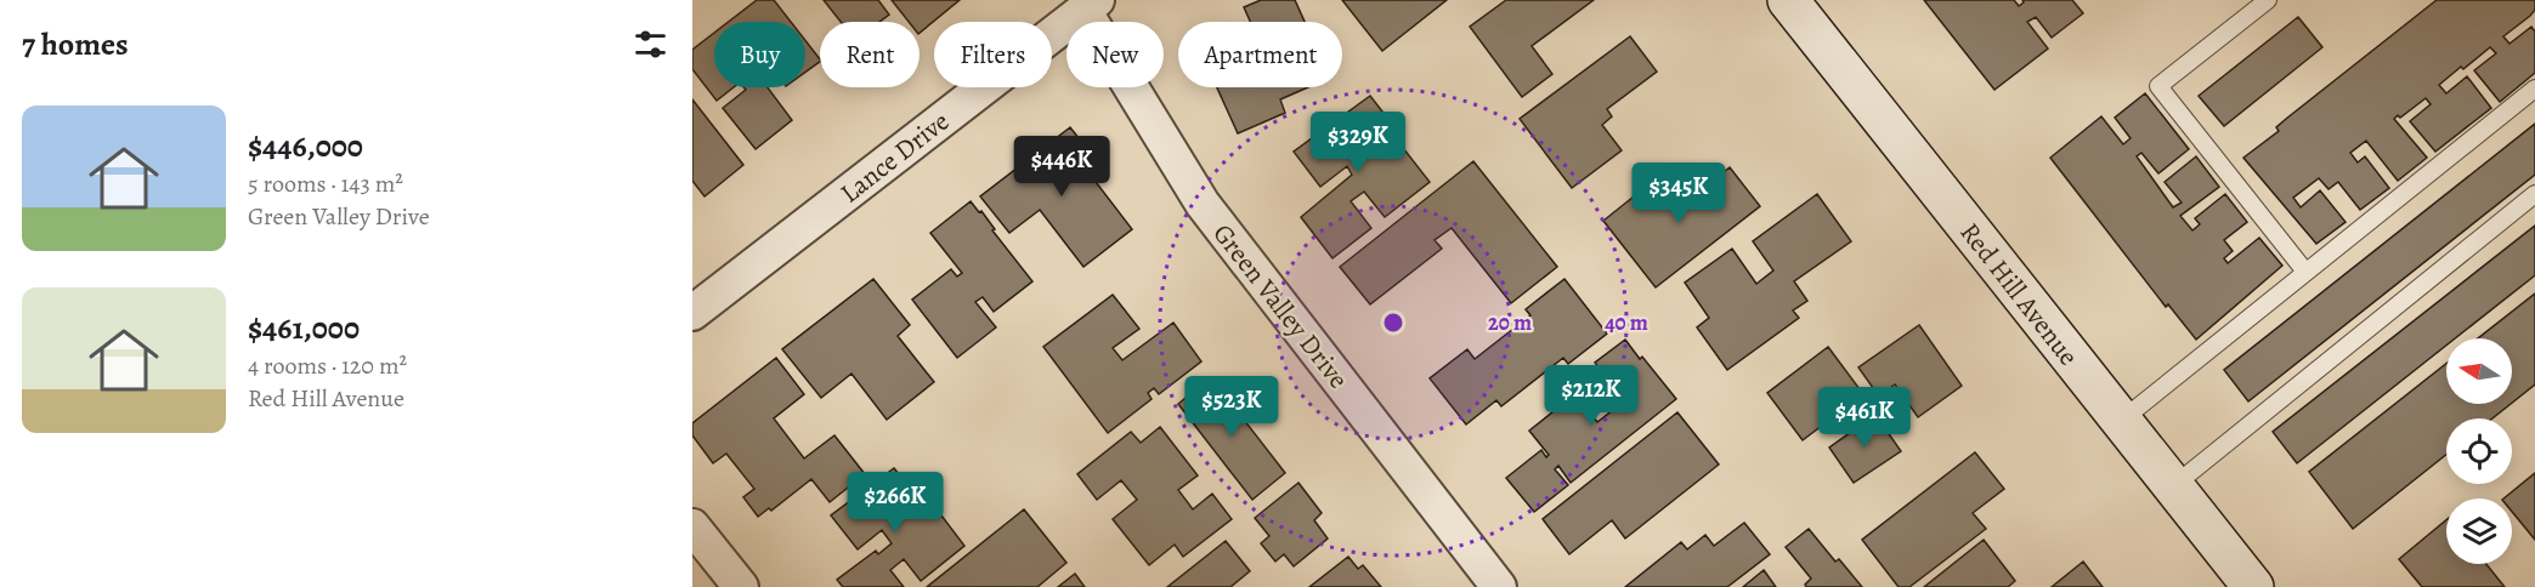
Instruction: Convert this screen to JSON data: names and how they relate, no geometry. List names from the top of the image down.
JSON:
{
  "streets": {
    "main road": ["Red Hill Avenue"],
    "street": ["Lance Drive", "Green Valley Drive"]
  },
  "crossings": [
    ["Lance Drive", "Green Valley Drive"]
  ],
  "north": "left",
  "page": {
    "heading": "7 homes",
    "chip": [
      "Buy",
      "Rent",
      "Filters",
      "New",
      "Apartment"
    ],
    "list": [
      {
        "name": "$446,000",
        "note": "5 rooms · 143 m² · Green Valley Drive"
      },
      {
        "name": "$461,000",
        "note": "4 rooms · 120 m² · Red Hill Avenue"
      }
    ],
    "price": [
      "$329K",
      "$446K",
      "$345K",
      "$212K",
      "$523K",
      "$461K",
      "$266K"
    ]
  },
  "rings": ["20 m", "40 m"]
}
